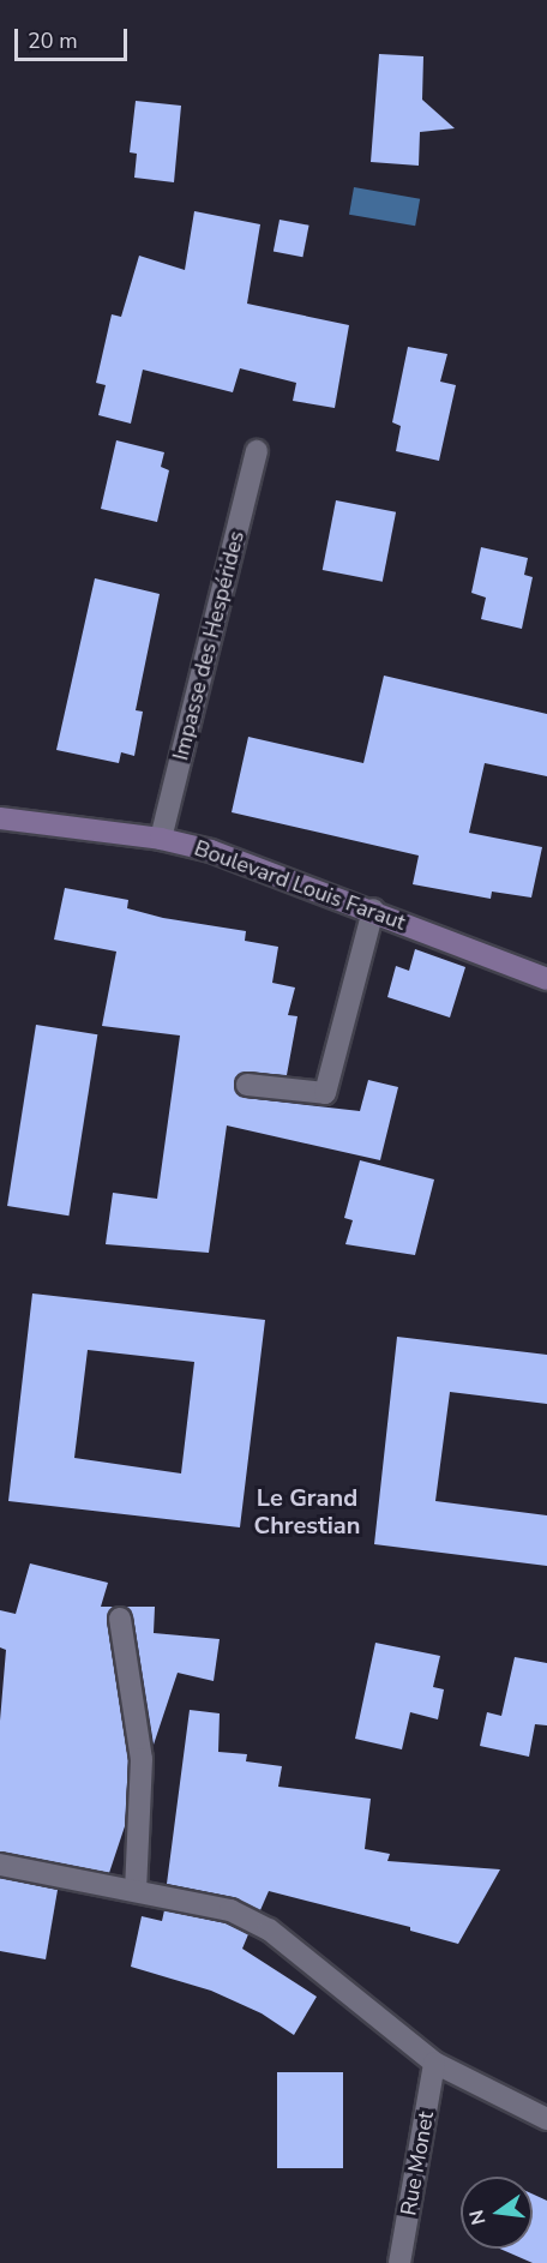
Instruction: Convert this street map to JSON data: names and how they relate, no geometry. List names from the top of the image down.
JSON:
{
  "streets": {
    "street": ["Impasse des Hespérides", "Boulevard Louis Faraut", "Rue Monet"]
  },
  "crossings": [
    ["Impasse des Hespérides", "Boulevard Louis Faraut"]
  ],
  "districts": ["Le Grand Chrestian"],
  "scale_bar": "20 m",
  "north": "left"
}
